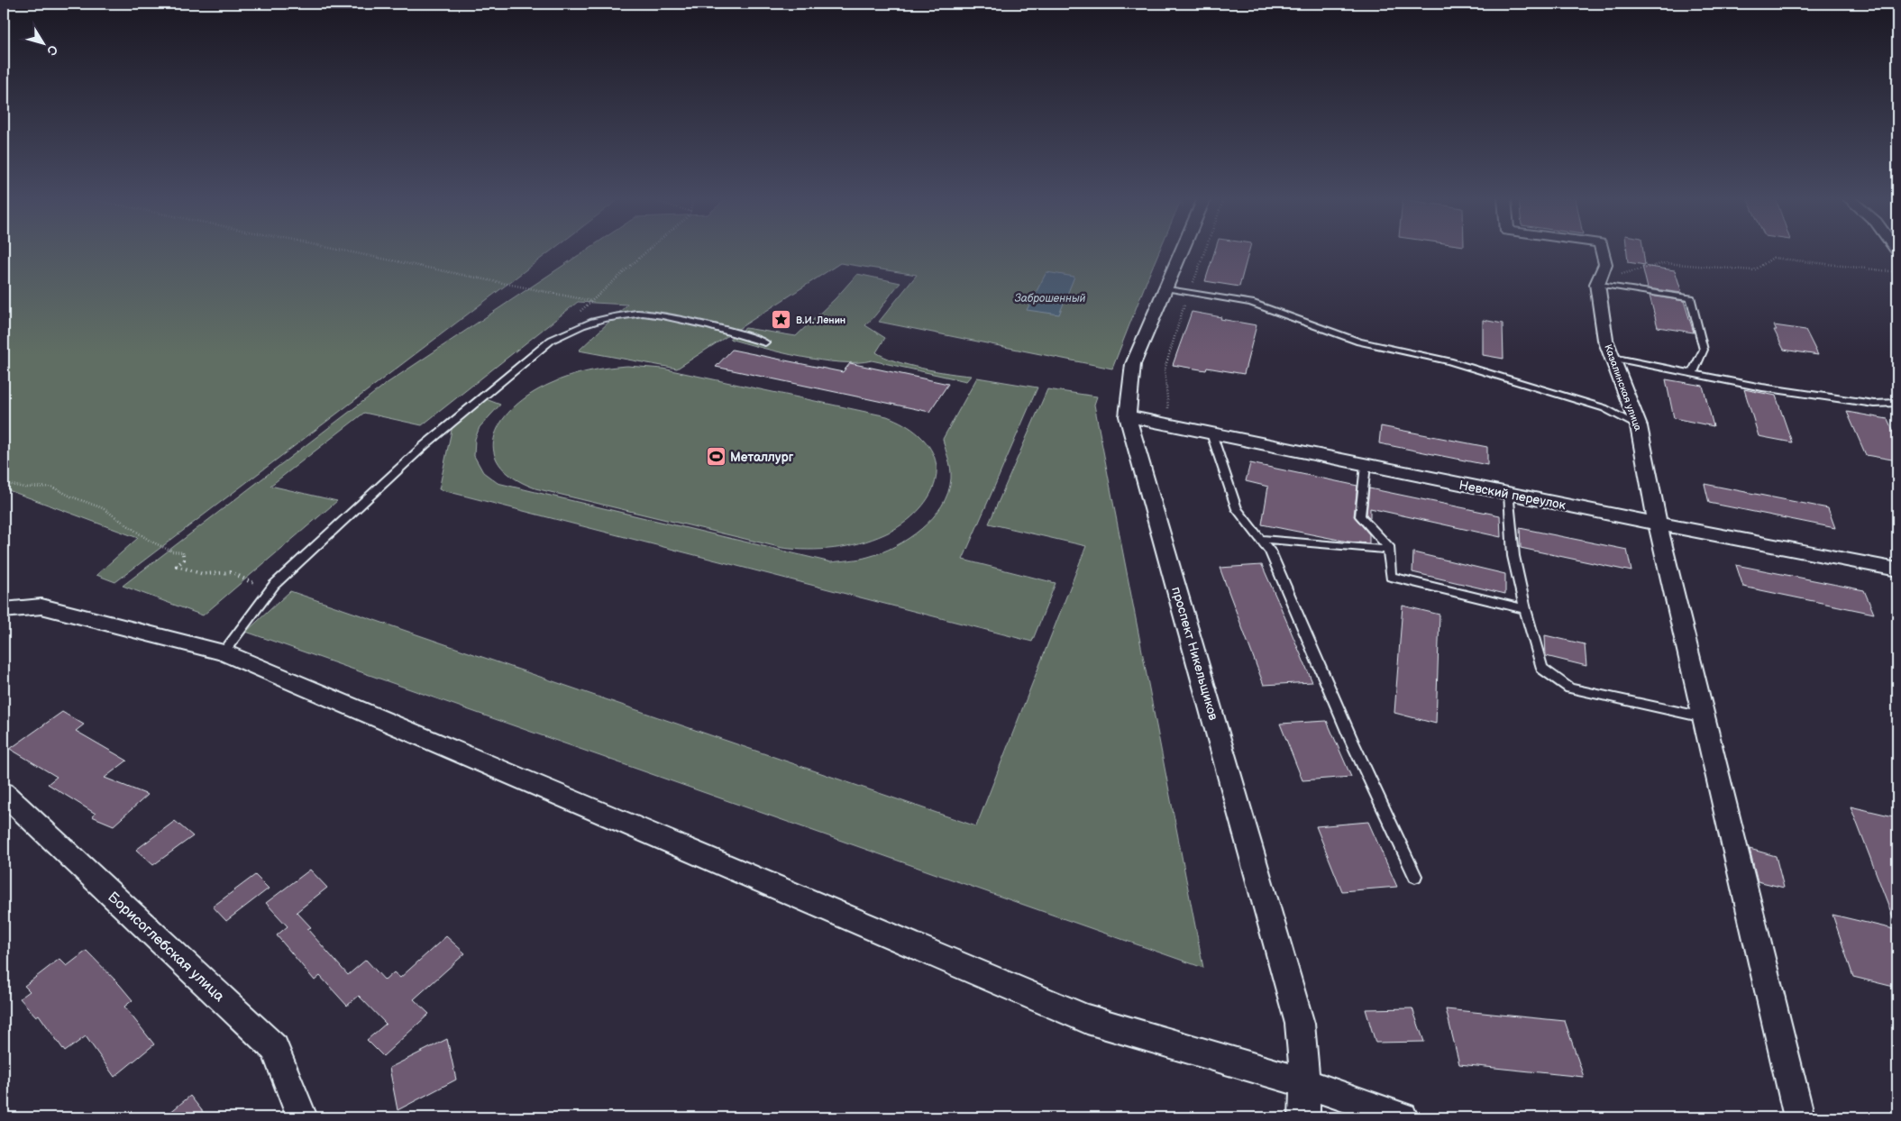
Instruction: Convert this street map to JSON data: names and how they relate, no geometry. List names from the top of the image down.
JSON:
{
  "streets": {
    "street": [
      "Казалинская улица",
      "Невский переулок",
      "проспект Никельщиков",
      "Борисоглебская улица"
    ]
  },
  "crossings": [
    ["Казалинская улица", "Невский переулок"],
    ["Невский переулок", "проспект Никельщиков"]
  ],
  "water": ["Заброшенный"],
  "places": {
    "place": ["В.И. Ленин"],
    "sports": ["Металлург"]
  },
  "north": "bottom right"
}
